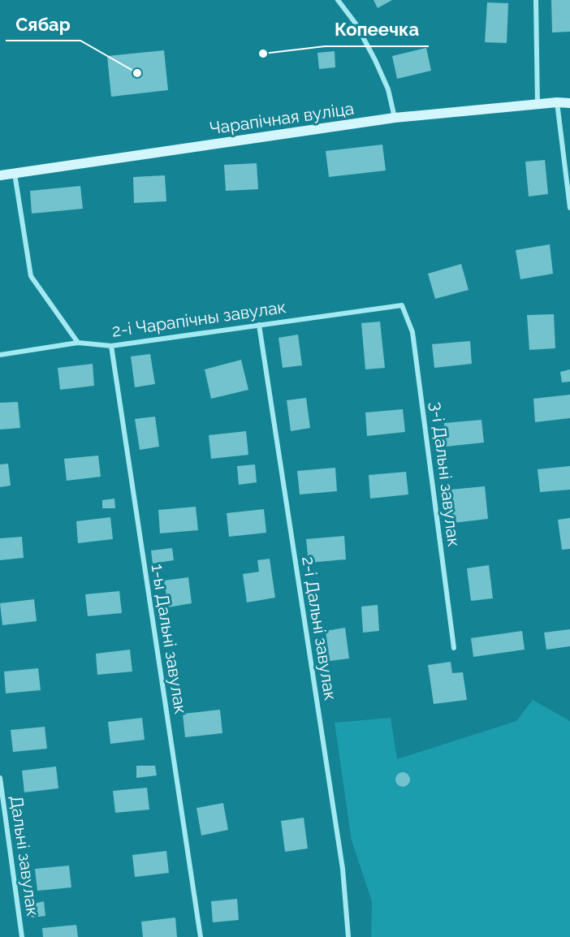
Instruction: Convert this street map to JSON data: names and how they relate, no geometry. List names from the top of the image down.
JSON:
{
  "streets": {
    "street": [
      "Чарапічная вуліца",
      "2-і Чарапічны завулак",
      "3-і Дальні завулак",
      "2-і Дальні завулак",
      "1-ы Дальні завулак",
      "Дальні завулак"
    ]
  },
  "crossings": [
    ["2-і Чарапічны завулак", "3-і Дальні завулак"],
    ["2-і Чарапічны завулак", "2-і Дальні завулак"],
    ["2-і Чарапічны завулак", "1-ы Дальні завулак"]
  ],
  "places": ["Копеечка", "Сябар"]
}
